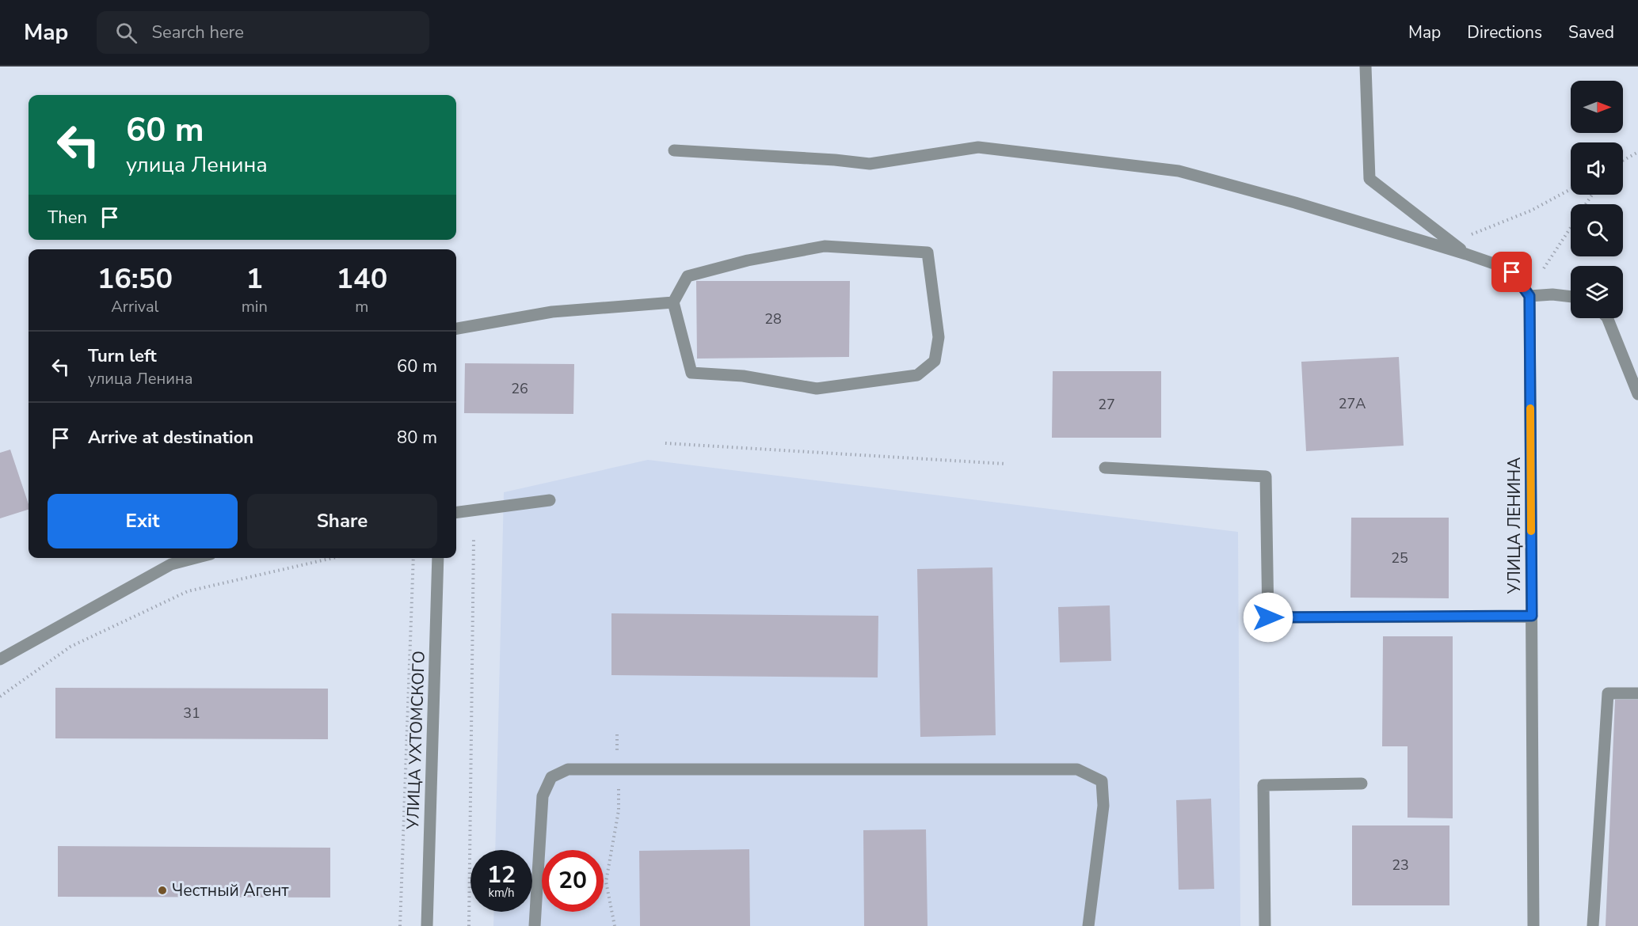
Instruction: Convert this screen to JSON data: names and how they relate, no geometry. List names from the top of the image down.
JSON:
{
  "streets": {
    "street": ["УЛИЦА ЛЕНИНА", "УЛИЦА УХТОМСКОГО"]
  },
  "places": ["Честный Агент"],
  "house_numbers": [
    "28",
    "26",
    "27А",
    "27",
    "25",
    "31",
    "23"
  ],
  "north": "right",
  "page": {
    "header": "Map",
    "search": "Search here",
    "nav": ["Map", "Directions", "Saved"],
    "turn": ["60 m", "улица Ленина"],
    "then": "Then",
    "eta": [
      "16:50",
      "Arrival",
      "1",
      "min",
      "140",
      "m"
    ],
    "list": [
      {
        "name": "Turn left",
        "note": "улица Ленина",
        "value": "60 m"
      },
      {
        "name": "Arrive at destination",
        "value": "80 m"
      }
    ],
    "buttons": ["Exit", "Share"],
    "speed": "12 km/h",
    "limit": "20"
  }
}
